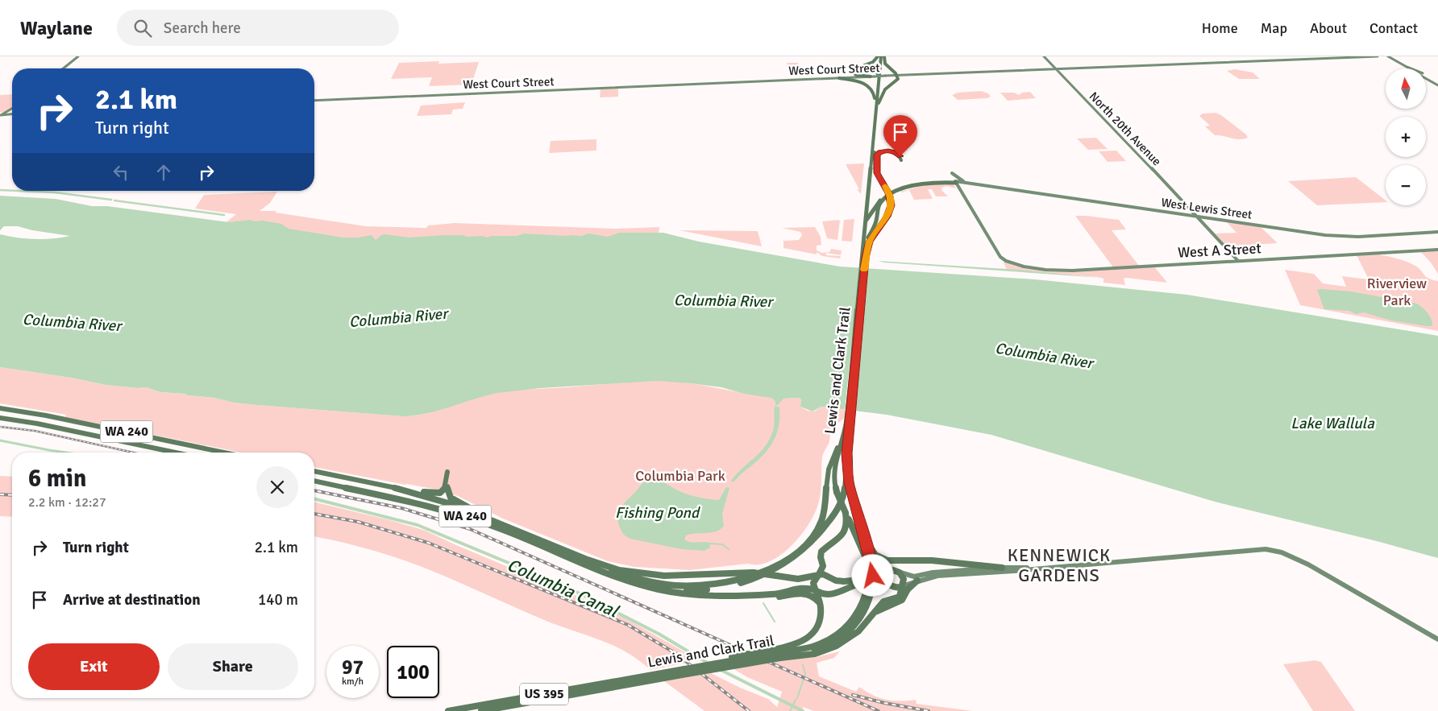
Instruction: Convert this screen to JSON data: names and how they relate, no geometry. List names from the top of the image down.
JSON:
{
  "streets": {
    "highway": ["Lewis and Clark Trail", "WA 240", "US 395"],
    "main road": [
      "West Court Street",
      "North 20th Avenue",
      "West Lewis Street",
      "West A Street"
    ]
  },
  "crossings": [
    ["West Court Street", "North 20th Avenue"],
    ["West Court Street", "Lewis and Clark Trail"],
    ["North 20th Avenue", "West Lewis Street"],
    ["North 20th Avenue", "West A Street"],
    ["West Lewis Street", "West A Street"]
  ],
  "districts": ["KENNEWICK GARDENS"],
  "water": [
    "Columbia River",
    "Lake Wallula",
    "Fishing Pond",
    "Columbia Canal"
  ],
  "parks": ["Riverview Park", "Columbia Park"],
  "north": "top",
  "page": {
    "header": "Waylane",
    "search": "Search here",
    "nav": [
      "Home",
      "Map",
      "About",
      "Contact"
    ],
    "map_buttons": ["+", "−"],
    "turn": ["2.1 km", "Turn right"],
    "heading": ["6 min", "2.2 km · 12:27"],
    "list": [
      {
        "name": "Turn right",
        "value": "2.1 km"
      },
      {
        "name": "Arrive at destination",
        "value": "140 m"
      }
    ],
    "buttons": ["Exit", "Share"],
    "speed": "97 km/h",
    "limit": "100"
  }
}
